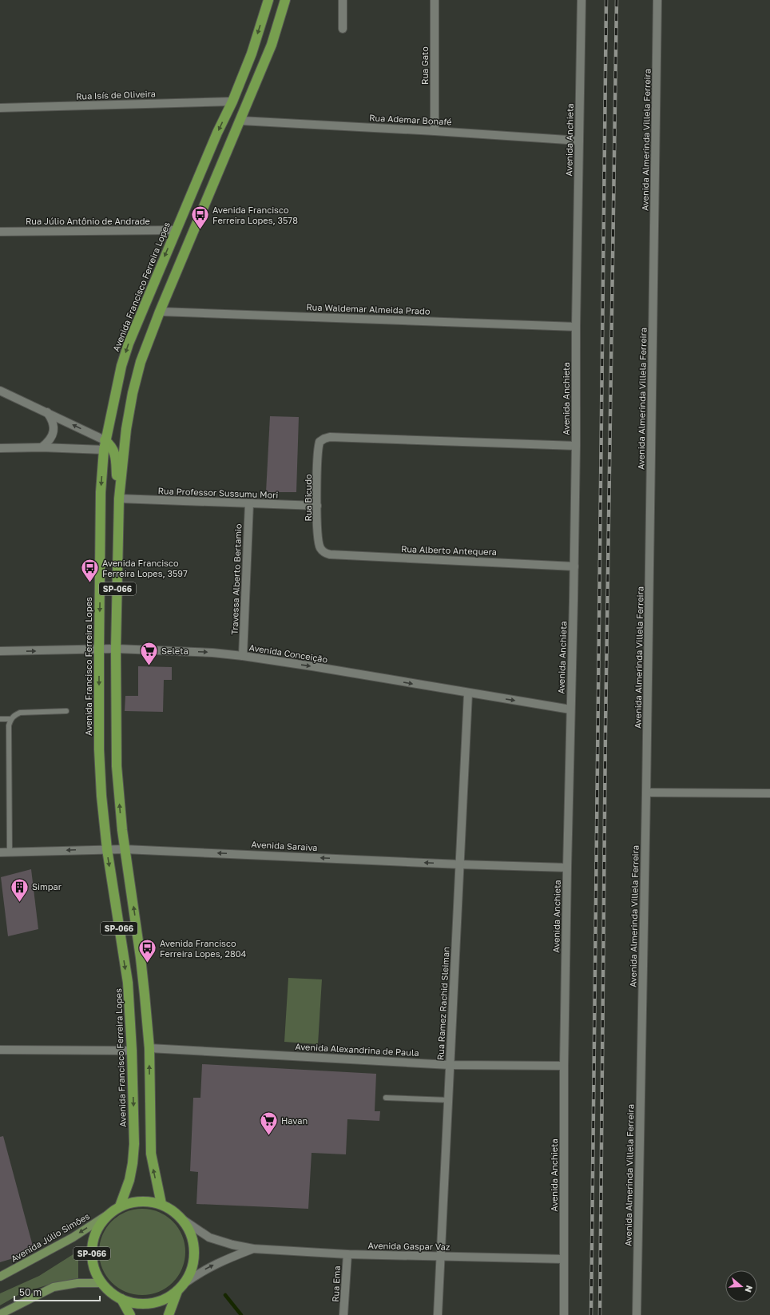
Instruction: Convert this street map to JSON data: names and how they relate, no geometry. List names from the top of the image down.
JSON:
{
  "streets": {
    "highway": ["Avenida Francisco Ferreira Lopes", "SP-066"],
    "main road": ["Avenida Júlio Simões"],
    "street": [
      "Rua Gato",
      "Rua Isís de Oliveira",
      "Rua Ademar Bonafé",
      "Avenida Anchieta",
      "Avenida Almerinda Villela Ferreira",
      "Rua Júlio Antônio de Andrade",
      "Rua Waldemar Almeida Prado",
      "Rua Professor Sussumu Mori",
      "Rua Bicudo",
      "Rua Alberto Antequera",
      "Travessa Alberto Bertamio",
      "Avenida Conceição",
      "Avenida Saraiva",
      "Rua Ramez Rachid Sleiman",
      "Avenida Alexandrina de Paula",
      "Avenida Gaspar Vaz",
      "Rua Ema"
    ]
  },
  "crossings": [
    ["Rua Gato", "Rua Ademar Bonafé"],
    ["Rua Isís de Oliveira", "Avenida Francisco Ferreira Lopes"],
    ["Rua Ademar Bonafé", "Avenida Anchieta"],
    ["Rua Ademar Bonafé", "SP-066"],
    ["Avenida Anchieta", "Rua Waldemar Almeida Prado"],
    ["Avenida Anchieta", "Rua Bicudo"],
    ["Avenida Anchieta", "Rua Alberto Antequera"],
    ["Avenida Anchieta", "Avenida Conceição"],
    ["Avenida Anchieta", "Avenida Saraiva"],
    ["Avenida Anchieta", "Avenida Alexandrina de Paula"],
    ["Avenida Anchieta", "Avenida Gaspar Vaz"],
    ["Rua Júlio Antônio de Andrade", "Avenida Francisco Ferreira Lopes"],
    ["Avenida Francisco Ferreira Lopes", "SP-066"],
    ["Avenida Francisco Ferreira Lopes", "Avenida Conceição"],
    ["Avenida Francisco Ferreira Lopes", "Avenida Saraiva"],
    ["Avenida Francisco Ferreira Lopes", "Avenida Júlio Simões"],
    ["Avenida Francisco Ferreira Lopes", "Avenida Gaspar Vaz"],
    ["Rua Waldemar Almeida Prado", "SP-066"],
    ["Rua Professor Sussumu Mori", "Rua Bicudo"],
    ["Rua Professor Sussumu Mori", "Travessa Alberto Bertamio"],
    ["Rua Professor Sussumu Mori", "SP-066"],
    ["Rua Bicudo", "Rua Alberto Antequera"],
    ["Travessa Alberto Bertamio", "Avenida Conceição"],
    ["SP-066", "Avenida Conceição"],
    ["SP-066", "Avenida Saraiva"],
    ["SP-066", "Avenida Alexandrina de Paula"],
    ["SP-066", "Avenida Júlio Simões"],
    ["SP-066", "Avenida Gaspar Vaz"],
    ["Avenida Conceição", "Rua Ramez Rachid Sleiman"],
    ["Avenida Saraiva", "Rua Ramez Rachid Sleiman"],
    ["Rua Ramez Rachid Sleiman", "Avenida Alexandrina de Paula"],
    ["Rua Ramez Rachid Sleiman", "Avenida Gaspar Vaz"],
    ["Avenida Júlio Simões", "Avenida Gaspar Vaz"],
    ["Avenida Gaspar Vaz", "Rua Ema"]
  ],
  "one_way": ["Avenida Conceição", "Avenida Saraiva"],
  "places": {
    "bus stop": ["Avenida Francisco Ferreira Lopes, 3578", "Avenida Francisco Ferreira Lopes, 3597", "Avenida Francisco Ferreira Lopes, 2804"],
    "supermarket": ["Seleta", "Havan"],
    "building": ["Simpar"]
  },
  "scale_bar": "50 m",
  "north": "right"
}
